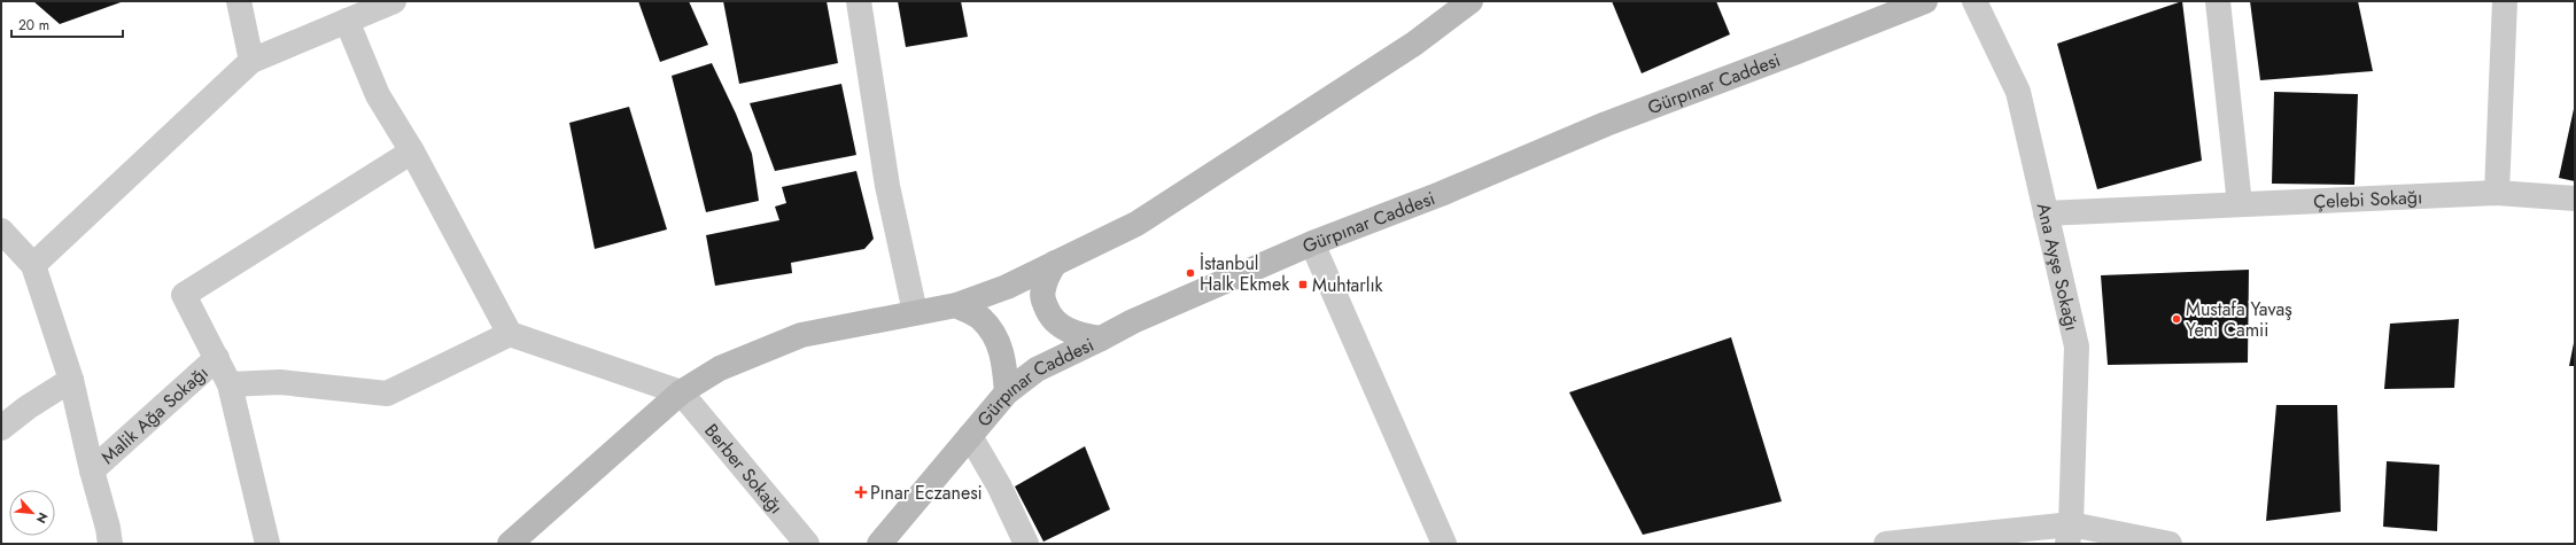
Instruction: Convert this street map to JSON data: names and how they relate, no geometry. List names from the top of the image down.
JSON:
{
  "streets": {
    "main road": ["Gürpınar Caddesi"],
    "street": [
      "Çelebi Sokağı",
      "Ana Ayşe Sokağı",
      "Malik Ağa Sokağı",
      "Berber Sokağı"
    ]
  },
  "crossings": [
    ["Çelebi Sokağı", "Ana Ayşe Sokağı"]
  ],
  "places": {
    "other": ["İstanbul Halk Ekmek", "Mustafa Yavaş Yeni Camii"],
    "transit": ["Muhtarlık"],
    "health": ["Pınar Eczanesi"]
  },
  "scale_bar": "20 m",
  "north": "bottom right"
}
